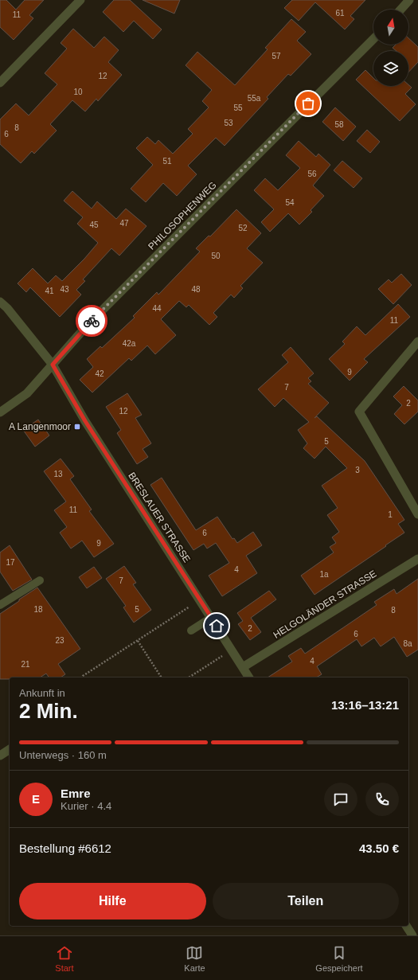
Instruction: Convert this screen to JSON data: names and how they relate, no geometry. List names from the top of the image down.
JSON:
{
  "streets": {
    "street": ["PHILOSOPHENWEG", "BRESLAUER STRASSE", "HELGOLÄNDER STRASSE"]
  },
  "crossings": [
    ["PHILOSOPHENWEG", "BRESLAUER STRASSE"],
    ["BRESLAUER STRASSE", "HELGOLÄNDER STRASSE"]
  ],
  "places": {
    "transit": ["A Langenmoor"]
  },
  "house_numbers": [
    "61",
    "11",
    "57",
    "12",
    "10",
    "55a",
    "55",
    "53",
    "58",
    "8",
    "6",
    "51",
    "56",
    "54",
    "47",
    "45",
    "52",
    "50",
    "43",
    "48",
    "41",
    "44",
    "11",
    "42a",
    "9",
    "42",
    "7",
    "2",
    "12",
    "5",
    "3",
    "13",
    "11",
    "1",
    "6",
    "9",
    "17",
    "4",
    "1a",
    "7",
    "18",
    "5",
    "8",
    "2",
    "6",
    "23",
    "8a",
    "4",
    "21"
  ],
  "north": "top",
  "page": {
    "heading": ["2 Min.", "Ankunft in", "13:16–13:21"],
    "panel": [
      "Emre",
      "Kurier · 4.4",
      "Bestellung #6612",
      "43.50 €"
    ],
    "bar": "Unterwegs · 160 m",
    "round": "E",
    "buttons": ["Hilfe", "Teilen"],
    "tabs": ["Start", "Karte", "Gespeichert"]
  }
}
